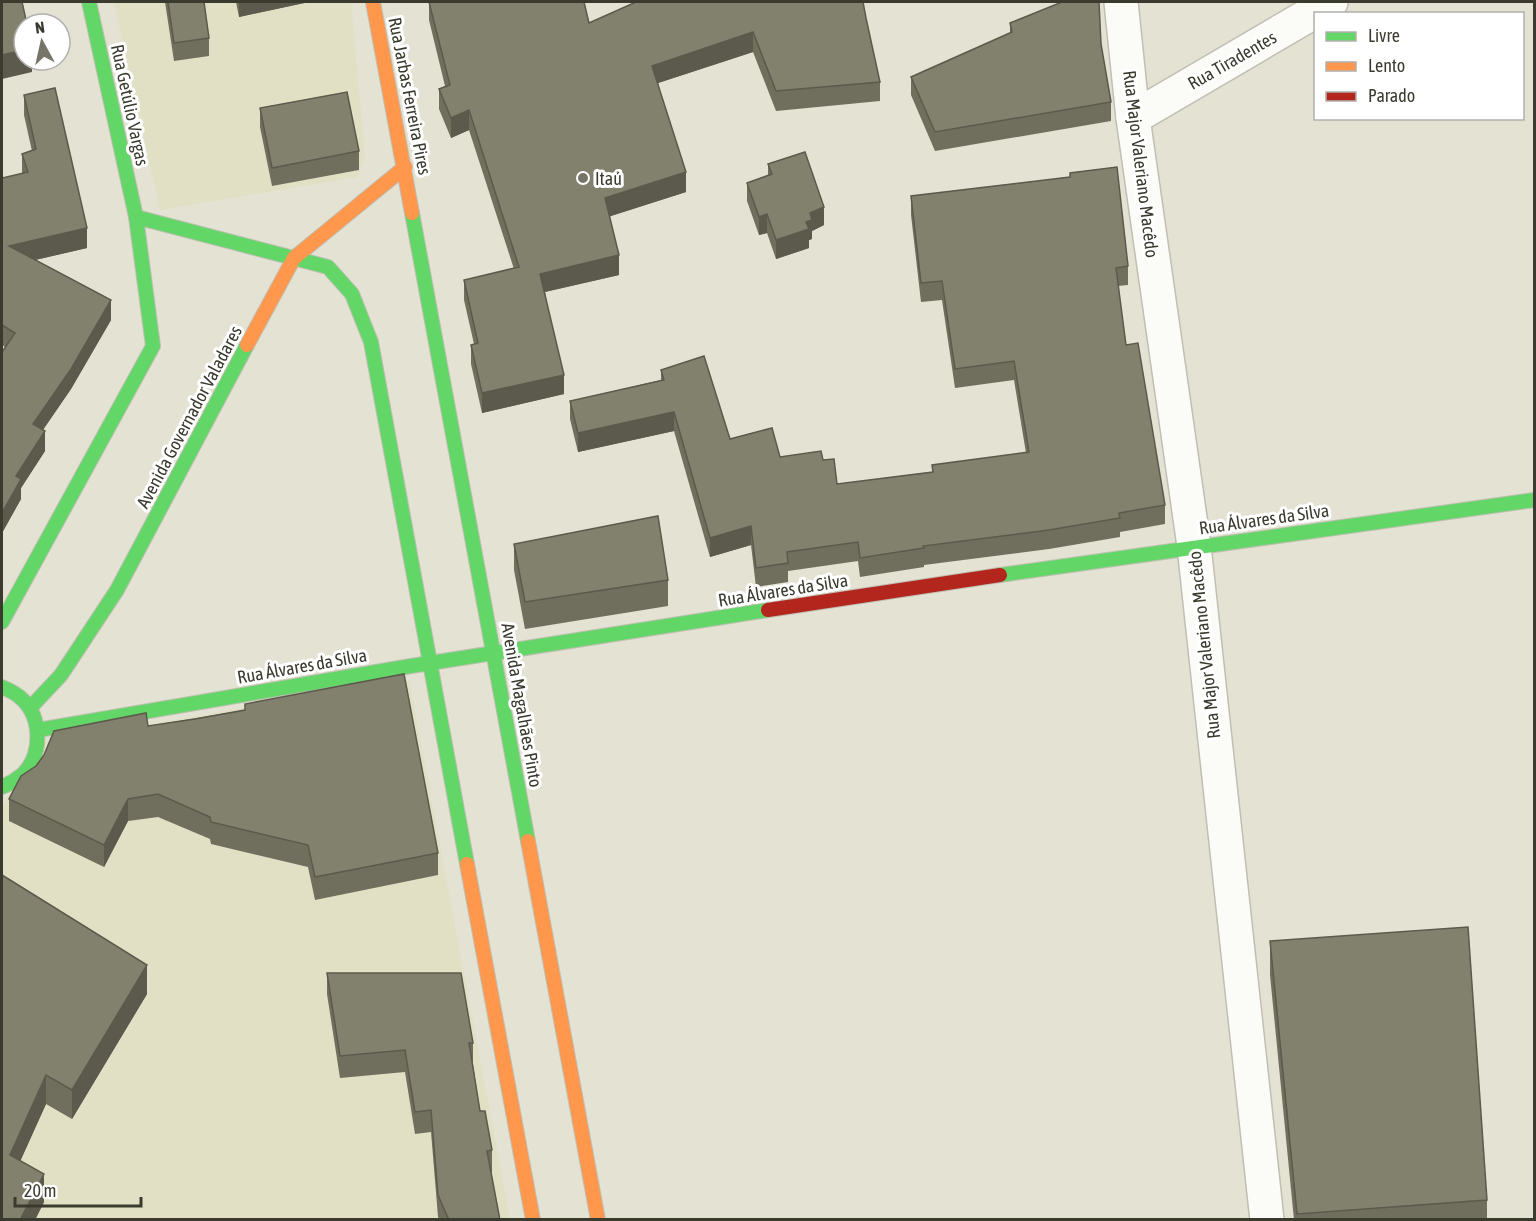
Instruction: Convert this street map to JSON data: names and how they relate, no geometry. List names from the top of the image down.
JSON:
{
  "streets": {
    "street": [
      "Rua Tiradentes",
      "Rua Jarbas Ferreira Pires",
      "Rua Getúlio Vargas",
      "Rua Major Valeriano Macêdo",
      "Avenida Governador Valadares",
      "Rua Álvares da Silva",
      "Avenida Magalhães Pinto"
    ]
  },
  "crossings": [
    ["Rua Tiradentes", "Rua Major Valeriano Macêdo"],
    ["Rua Jarbas Ferreira Pires", "Avenida Governador Valadares"],
    ["Rua Jarbas Ferreira Pires", "Avenida Magalhães Pinto"],
    ["Rua Major Valeriano Macêdo", "Rua Álvares da Silva"],
    ["Rua Álvares da Silva", "Avenida Magalhães Pinto"]
  ],
  "places": ["Itaú"],
  "legend": ["Livre", "Lento", "Parado"],
  "scale_bar": "20 m",
  "north": "top"
}
